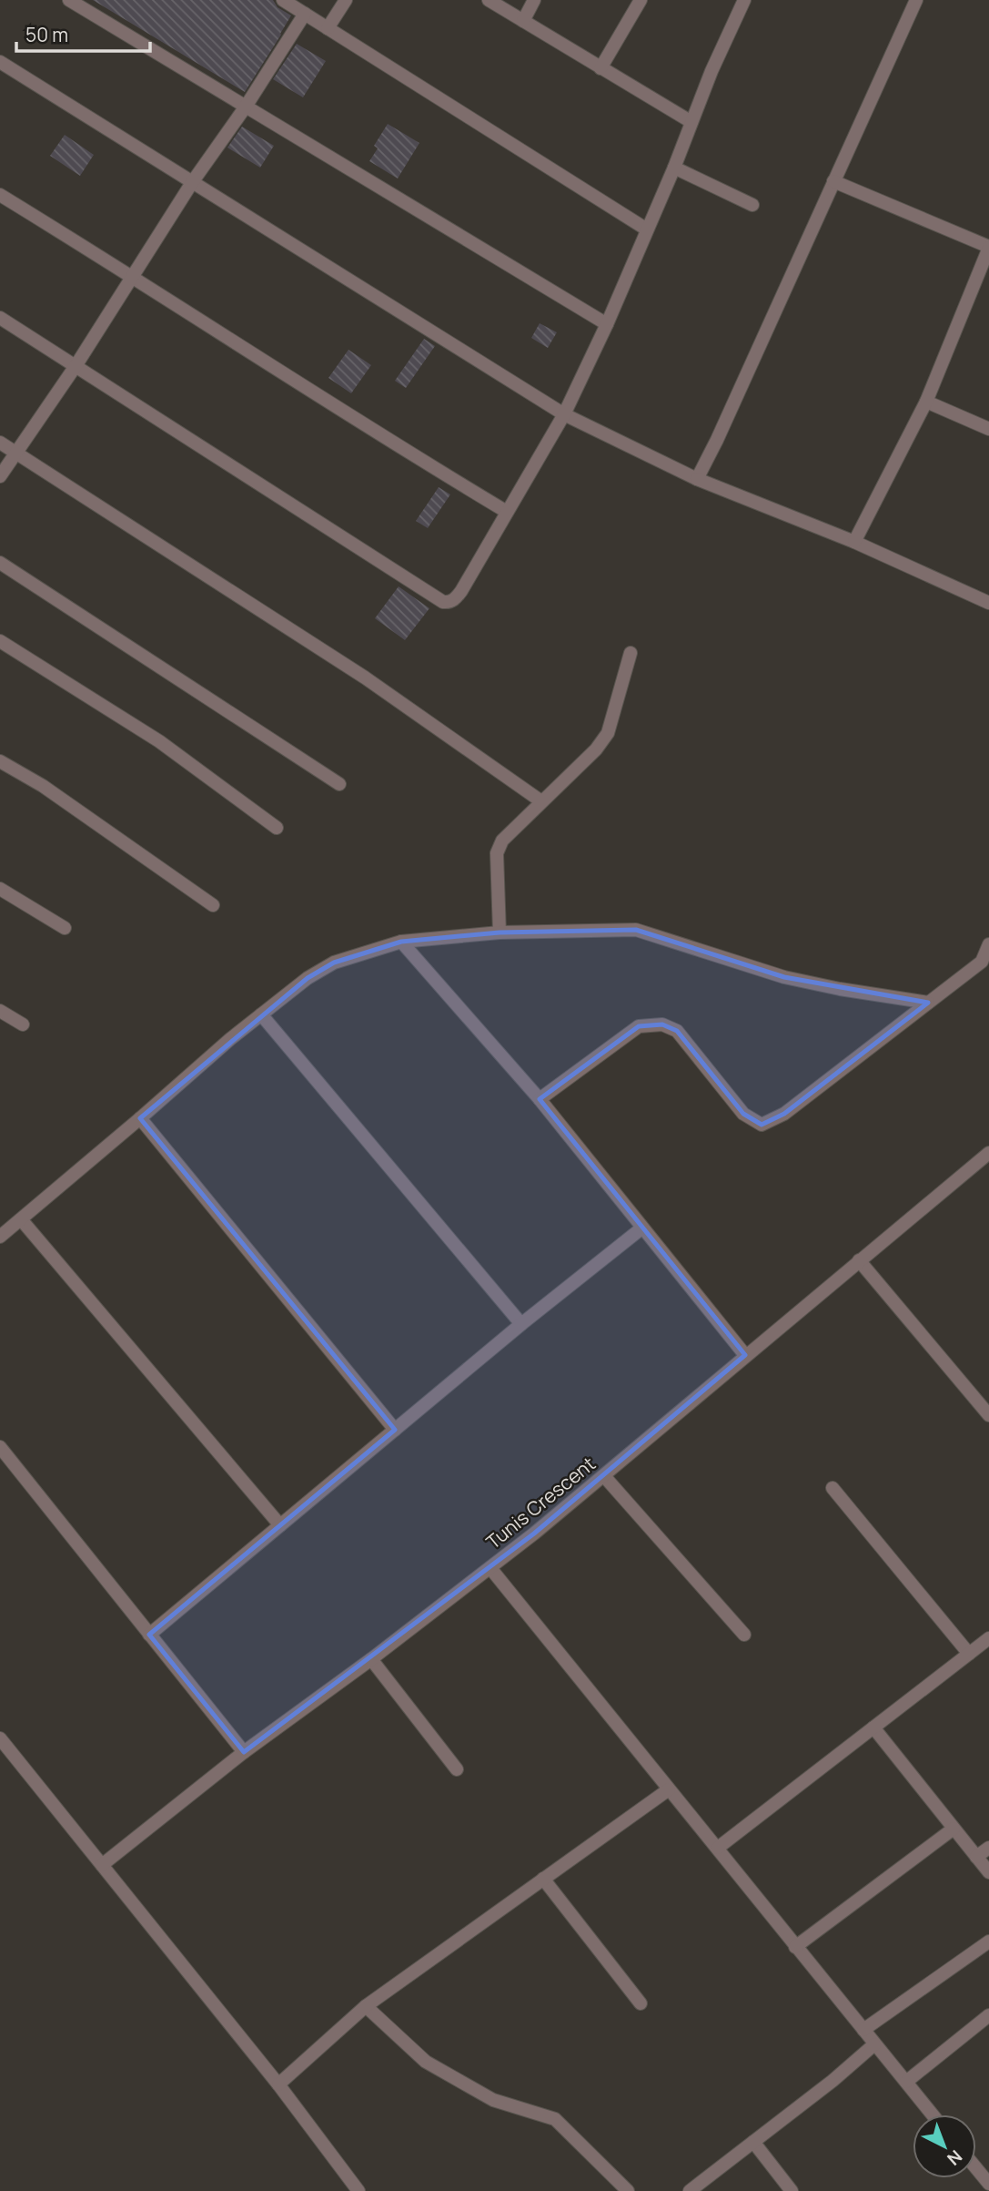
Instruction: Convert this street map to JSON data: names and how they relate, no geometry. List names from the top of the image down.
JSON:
{
  "streets": {
    "street": ["Tunis Crescent"]
  },
  "scale_bar": "50 m",
  "north": "bottom right"
}
